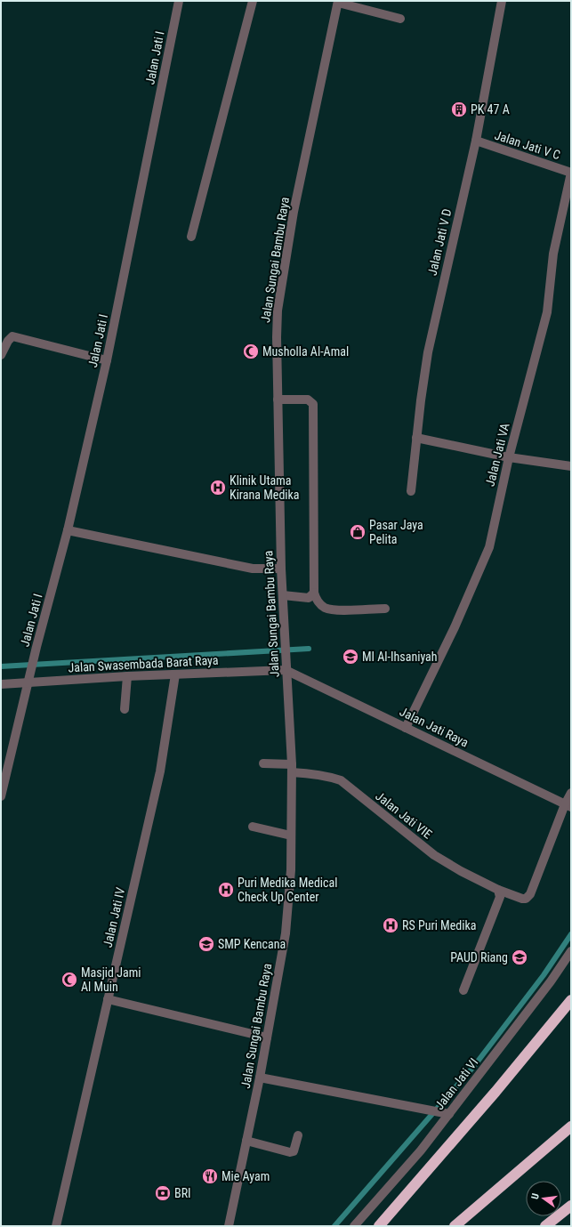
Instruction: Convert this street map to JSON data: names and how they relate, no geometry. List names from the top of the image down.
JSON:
{
  "streets": {
    "street": [
      "Jalan Jati I",
      "Jalan Jati V C",
      "Jalan Jati V D",
      "Jalan Sungai Bambu Raya",
      "Jalan Jati VA",
      "Jalan Swasembada Barat Raya",
      "Jalan Jati Raya",
      "Jalan Jati VIE",
      "Jalan Jati IV",
      "Jalan Jati VI"
    ]
  },
  "crossings": [
    ["Jalan Jati I", "Jalan Swasembada Barat Raya"],
    ["Jalan Jati V C", "Jalan Jati V D"],
    ["Jalan Jati V C", "Jalan Jati VA"],
    ["Jalan Sungai Bambu Raya", "Jalan Swasembada Barat Raya"],
    ["Jalan Sungai Bambu Raya", "Jalan Jati Raya"],
    ["Jalan Sungai Bambu Raya", "Jalan Jati VIE"],
    ["Jalan Jati VA", "Jalan Jati Raya"],
    ["Jalan Swasembada Barat Raya", "Jalan Jati Raya"],
    ["Jalan Swasembada Barat Raya", "Jalan Jati IV"],
    ["Jalan Jati Raya", "Jalan Jati VIE"]
  ],
  "places": {
    "building": ["PK 47 A"],
    "mosque": ["Musholla Al-Amal", "Masjid Jami Al Muin"],
    "hospital": ["Klinik Utama Kirana Medika", "Puri Medika Medical Check Up Center", "RS Puri Medika"],
    "shop": ["Pasar Jaya Pelita"],
    "school or university": ["MI Al-Ihsaniyah", "SMP Kencana", "PAUD Riang"],
    "restaurant": ["Mie Ayam"],
    "bank": ["BRI"]
  },
  "north": "left"
}
